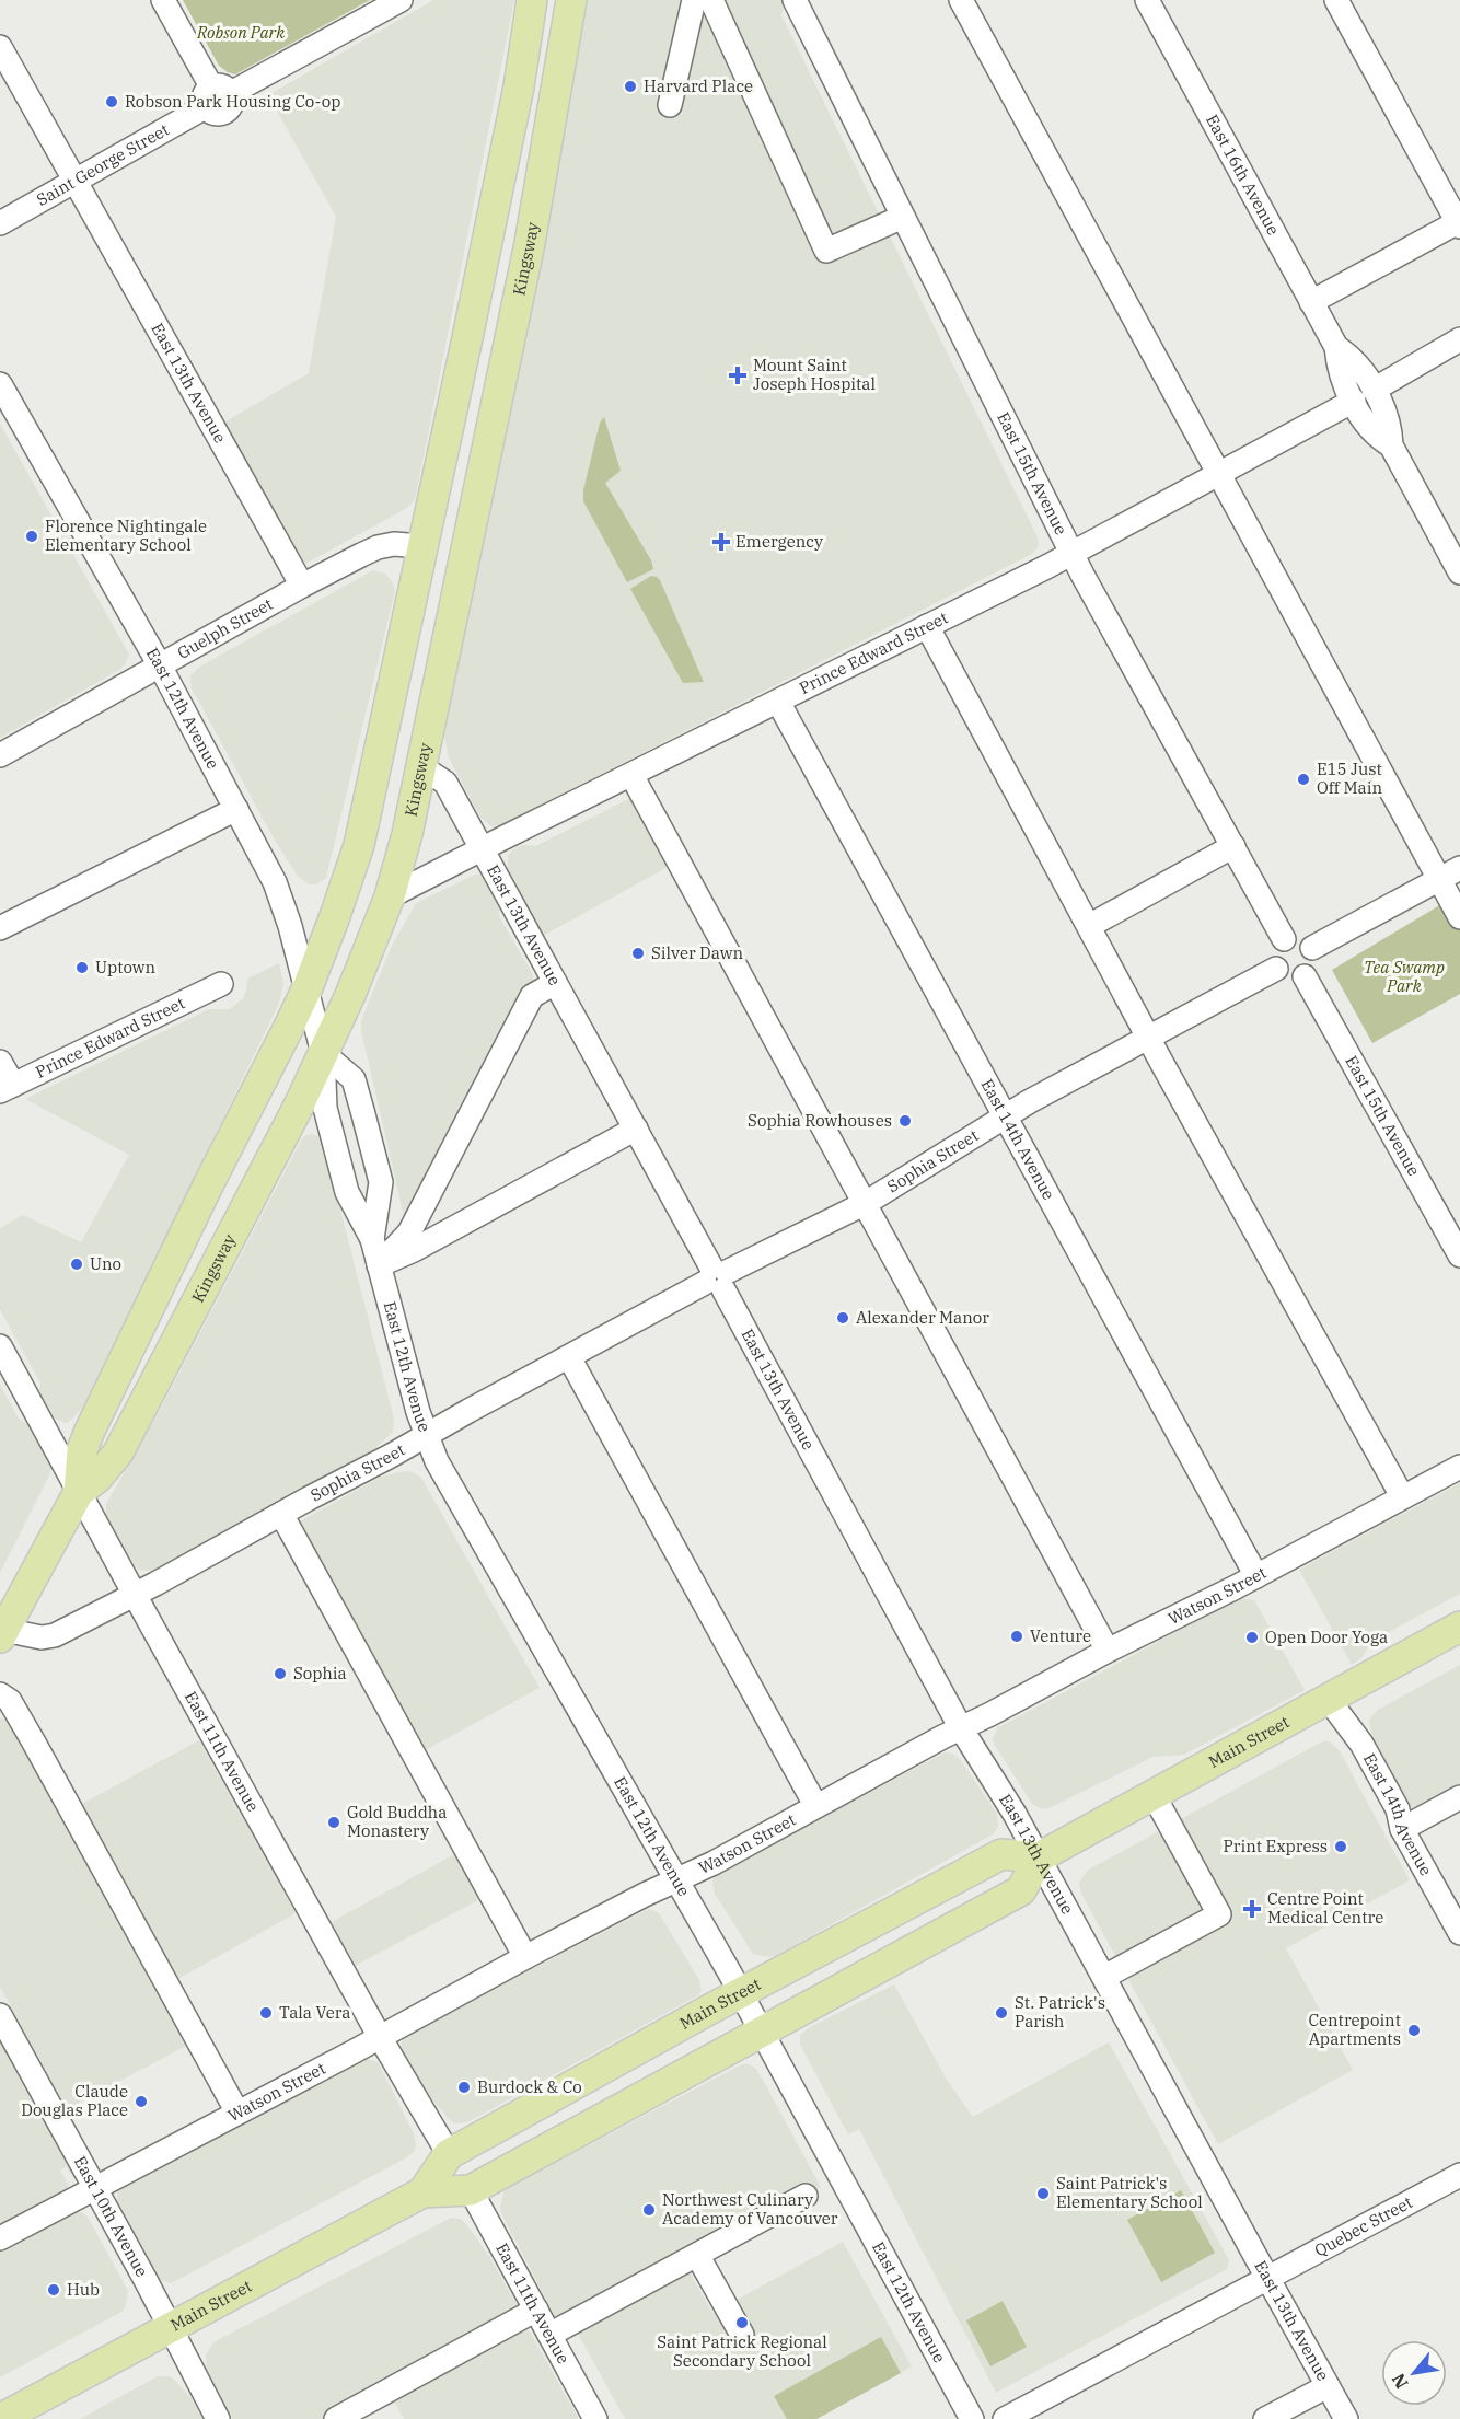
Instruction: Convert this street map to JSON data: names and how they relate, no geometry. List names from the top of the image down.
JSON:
{
  "streets": {
    "main road": ["Kingsway", "Main Street"],
    "street": [
      "Saint George Street",
      "East 16th Avenue",
      "East 13th Avenue",
      "East 15th Avenue",
      "Guelph Street",
      "Prince Edward Street",
      "East 12th Avenue",
      "East 14th Avenue",
      "Sophia Street",
      "Watson Street",
      "East 11th Avenue",
      "East 10th Avenue",
      "Quebec Street"
    ]
  },
  "crossings": [
    ["Saint George Street", "East 13th Avenue"],
    ["East 16th Avenue", "Prince Edward Street"],
    ["Kingsway", "East 13th Avenue"],
    ["Kingsway", "Guelph Street"],
    ["Kingsway", "Prince Edward Street"],
    ["Kingsway", "East 12th Avenue"],
    ["Kingsway", "Sophia Street"],
    ["Kingsway", "East 11th Avenue"],
    ["East 13th Avenue", "Guelph Street"],
    ["East 13th Avenue", "Prince Edward Street"],
    ["East 13th Avenue", "Sophia Street"],
    ["East 13th Avenue", "Watson Street"],
    ["East 13th Avenue", "Main Street"],
    ["East 13th Avenue", "Quebec Street"],
    ["East 15th Avenue", "Prince Edward Street"],
    ["East 15th Avenue", "Sophia Street"],
    ["Guelph Street", "East 12th Avenue"],
    ["Prince Edward Street", "East 14th Avenue"],
    ["East 12th Avenue", "Sophia Street"],
    ["East 12th Avenue", "Watson Street"],
    ["East 12th Avenue", "Main Street"],
    ["East 14th Avenue", "Sophia Street"],
    ["East 14th Avenue", "Watson Street"],
    ["East 14th Avenue", "Main Street"],
    ["Sophia Street", "East 11th Avenue"],
    ["Watson Street", "East 11th Avenue"],
    ["Watson Street", "East 10th Avenue"],
    ["Main Street", "East 11th Avenue"],
    ["Main Street", "East 10th Avenue"]
  ],
  "parks": ["Robson Park", "Tea Swamp Park"],
  "places": {
    "other": [
      "Harvard Place",
      "Robson Park Housing Co-op",
      "Florence Nightingale Elementary School",
      "E15 Just Off Main",
      "Silver Dawn",
      "Uptown",
      "Sophia Rowhouses",
      "Uno",
      "Alexander Manor",
      "Venture",
      "Open Door Yoga",
      "Sophia",
      "Gold Buddha Monastery",
      "Print Express",
      "Tala Vera",
      "St. Patrick's Parish",
      "Centrepoint Apartments",
      "Burdock & Co",
      "Claude Douglas Place",
      "Saint Patrick's Elementary School",
      "Northwest Culinary Academy of Vancouver",
      "Hub",
      "Saint Patrick Regional Secondary School"
    ],
    "health": ["Mount Saint Joseph Hospital", "Emergency", "Centre Point Medical Centre"]
  },
  "north": "bottom left"
}
